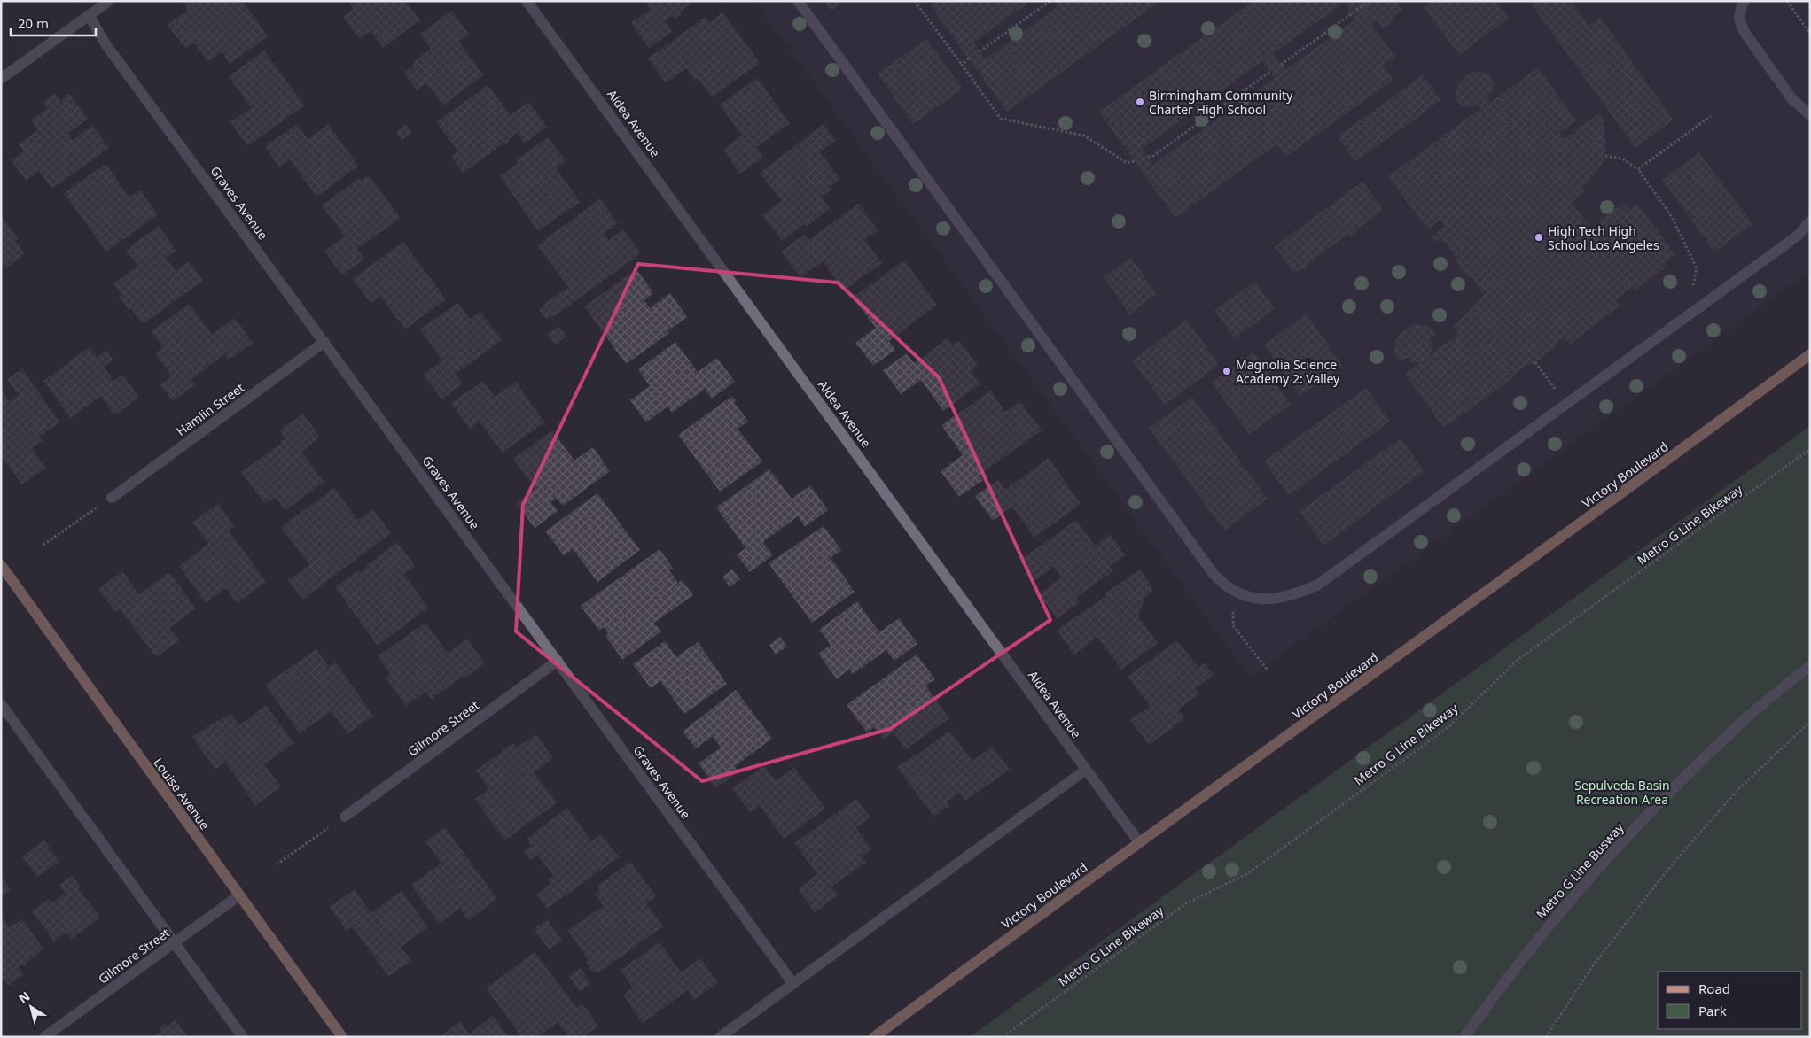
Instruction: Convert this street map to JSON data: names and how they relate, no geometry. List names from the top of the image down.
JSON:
{
  "streets": {
    "main road": ["Victory Boulevard", "Louise Avenue"],
    "street": [
      "Aldea Avenue",
      "Graves Avenue",
      "Hamlin Street",
      "Gilmore Street",
      "Metro G Line Busway"
    ],
    "path": ["Metro G Line Bikeway"]
  },
  "crossings": [
    ["Aldea Avenue", "Victory Boulevard"],
    ["Graves Avenue", "Hamlin Street"],
    ["Graves Avenue", "Gilmore Street"],
    ["Gilmore Street", "Louise Avenue"]
  ],
  "parks": ["Sepulveda Basin Recreation Area"],
  "places": ["Birmingham Community Charter High School", "High Tech High School Los Angeles", "Magnolia Science Academy 2: Valley"],
  "legend": ["Road", "Park"],
  "scale_bar": "20 m",
  "north": "top left"
}
